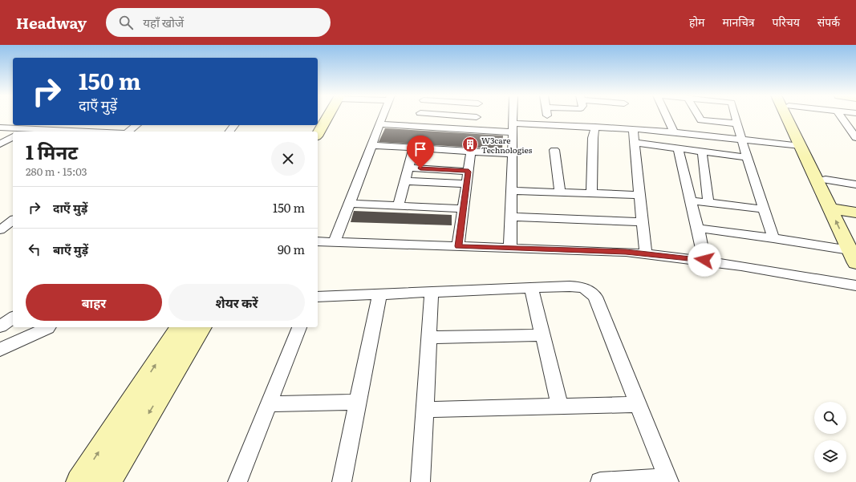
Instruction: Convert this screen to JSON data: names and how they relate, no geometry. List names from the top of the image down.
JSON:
{
  "places": {
    "building": ["W3care Technologies"]
  },
  "page": {
    "header": "Headway",
    "search": "यहाँ खोजें",
    "nav": [
      "होम",
      "मानचित्र",
      "परिचय",
      "संपर्क"
    ],
    "turn": ["150 m", "दाएँ मुड़ें"],
    "heading": ["1 मिनट", "280 m · 15:03"],
    "list": [
      {
        "name": "दाएँ मुड़ें",
        "value": "150 m"
      },
      {
        "name": "बाएँ मुड़ें",
        "value": "90 m"
      }
    ],
    "buttons": ["बाहर", "शेयर करें"]
  }
}
